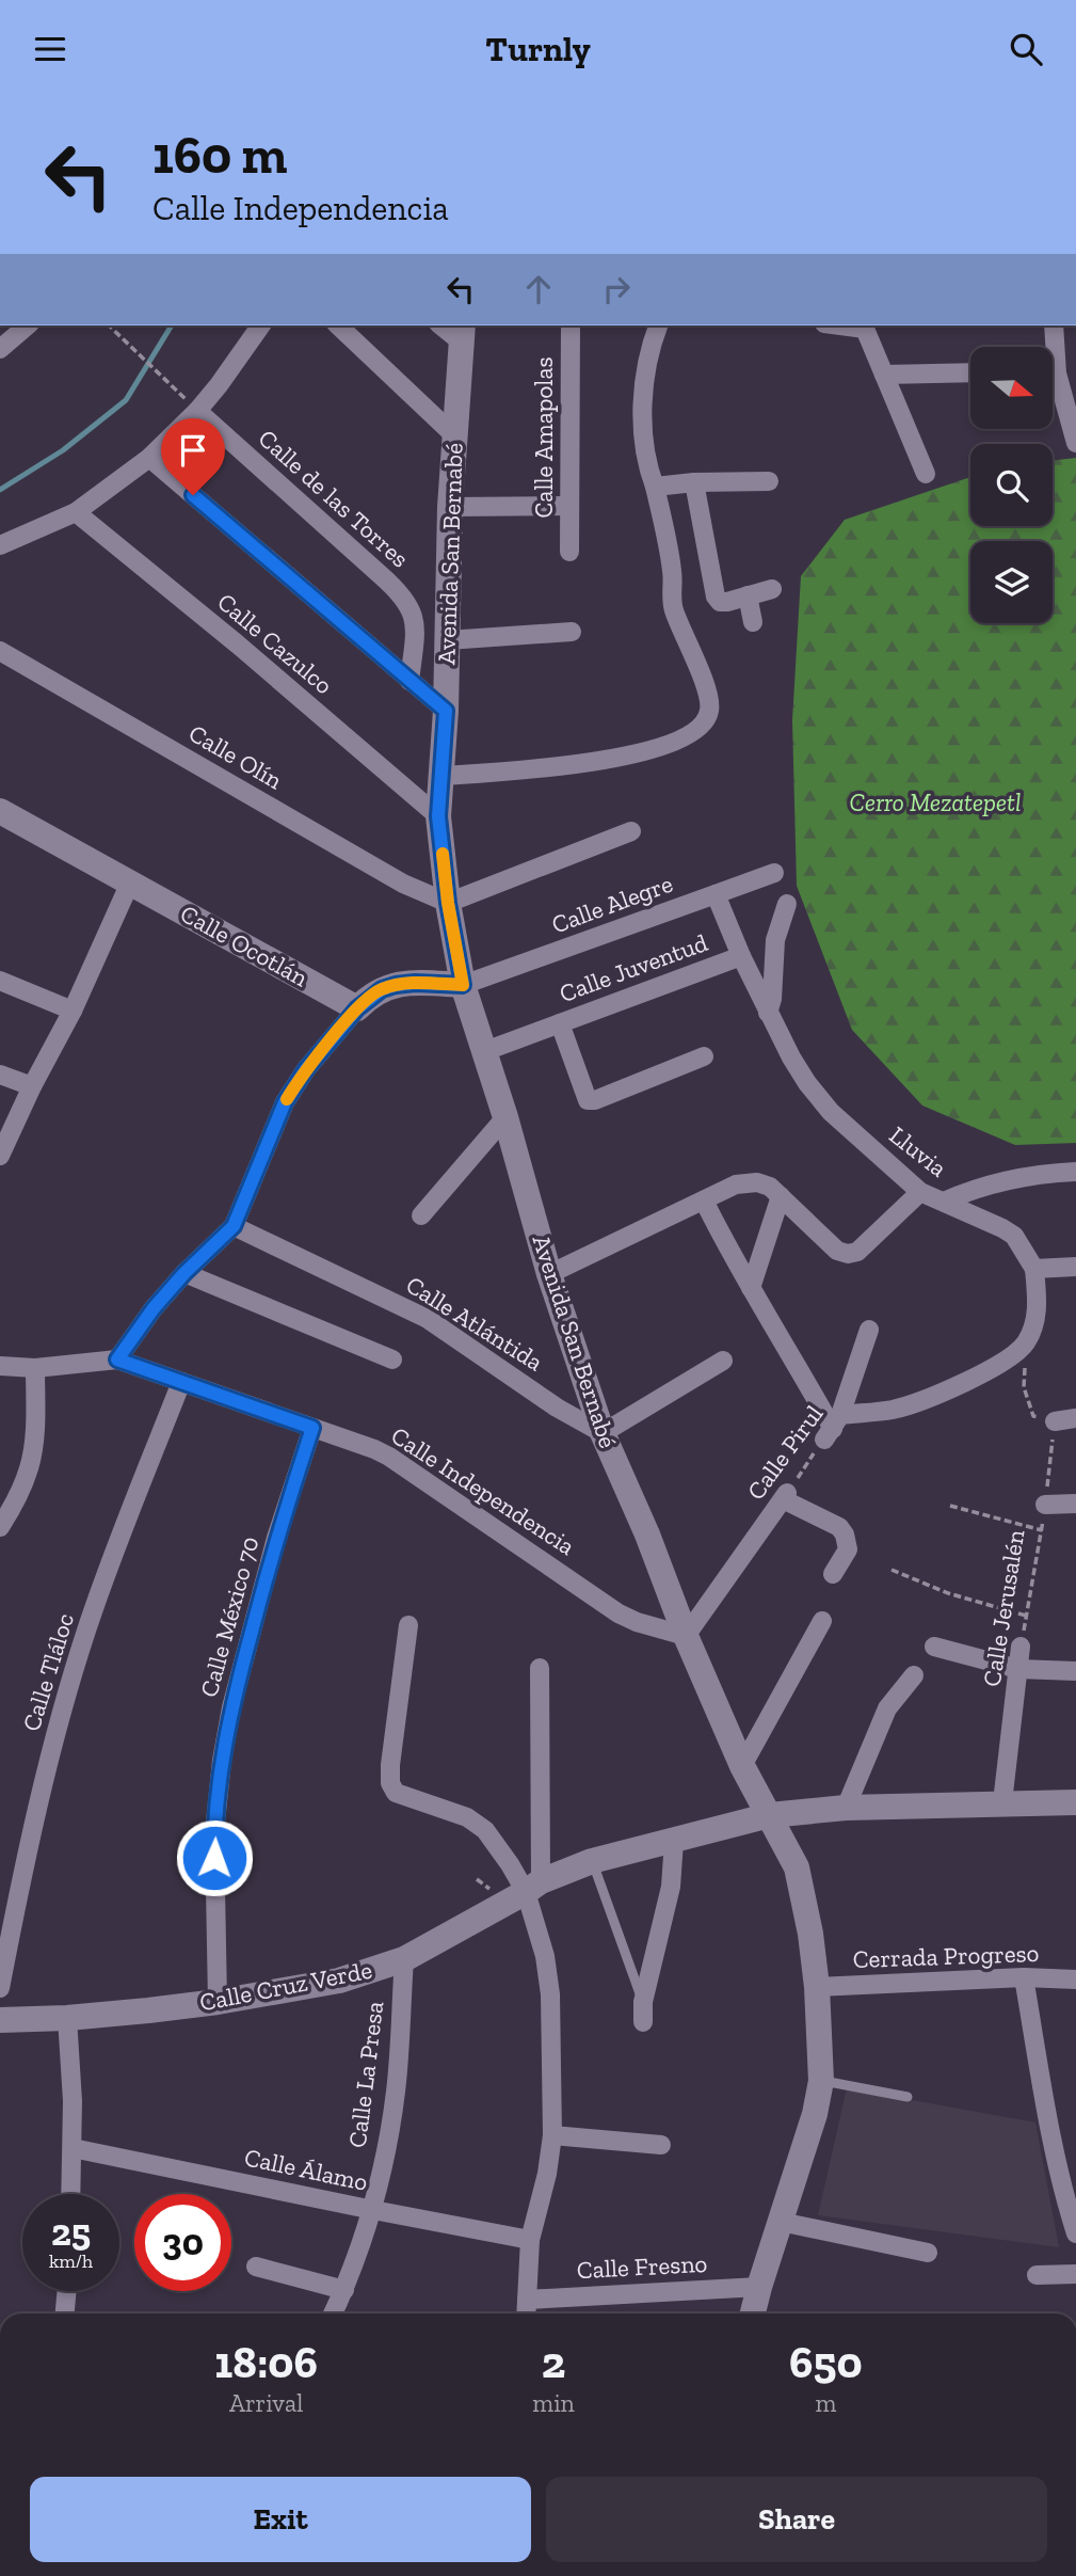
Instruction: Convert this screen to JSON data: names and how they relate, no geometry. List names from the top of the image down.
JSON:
{
  "streets": {
    "main road": ["Avenida San Bernabé", "Calle Ocotlán", "Calle Cruz Verde"],
    "street": [
      "Calle Amapolas",
      "Calle de las Torres",
      "Calle Cazulco",
      "Calle Olín",
      "Calle Alegre",
      "Calle Juventud",
      "Lluvia",
      "Calle Atlántida",
      "Calle Pirul",
      "Calle Independencia",
      "Calle Jerusalén",
      "Calle México 70",
      "Calle Tláloc",
      "Cerrada Progreso",
      "Calle La Presa",
      "Calle Álamo",
      "Calle Fresno"
    ]
  },
  "crossings": [
    ["Avenida San Bernabé", "Calle Cazulco"],
    ["Avenida San Bernabé", "Calle Olín"],
    ["Avenida San Bernabé", "Calle Alegre"],
    ["Avenida San Bernabé", "Calle Juventud"],
    ["Avenida San Bernabé", "Calle Atlántida"],
    ["Avenida San Bernabé", "Calle Pirul"],
    ["Avenida San Bernabé", "Calle Independencia"],
    ["Avenida San Bernabé", "Cerrada Progreso"],
    ["Avenida San Bernabé", "Calle Cruz Verde"],
    ["Avenida San Bernabé", "Calle Fresno"],
    ["Calle Juventud", "Lluvia"],
    ["Calle Pirul", "Calle Independencia"],
    ["Calle Independencia", "Calle México 70"],
    ["Calle Independencia", "Calle Tláloc"],
    ["Calle Jerusalén", "Calle Cruz Verde"],
    ["Calle México 70", "Calle Cruz Verde"],
    ["Calle Cruz Verde", "Calle La Presa"],
    ["Calle La Presa", "Calle Álamo"]
  ],
  "parks": ["Cerro Mezatepetl"],
  "north": "right",
  "page": {
    "header": "Turnly",
    "turn": ["160 m", "Calle Independencia"],
    "speed": "25 km/h",
    "limit": "30",
    "eta": [
      "18:06",
      "Arrival",
      "2",
      "min",
      "650",
      "m"
    ],
    "buttons": ["Exit", "Share"]
  }
}
